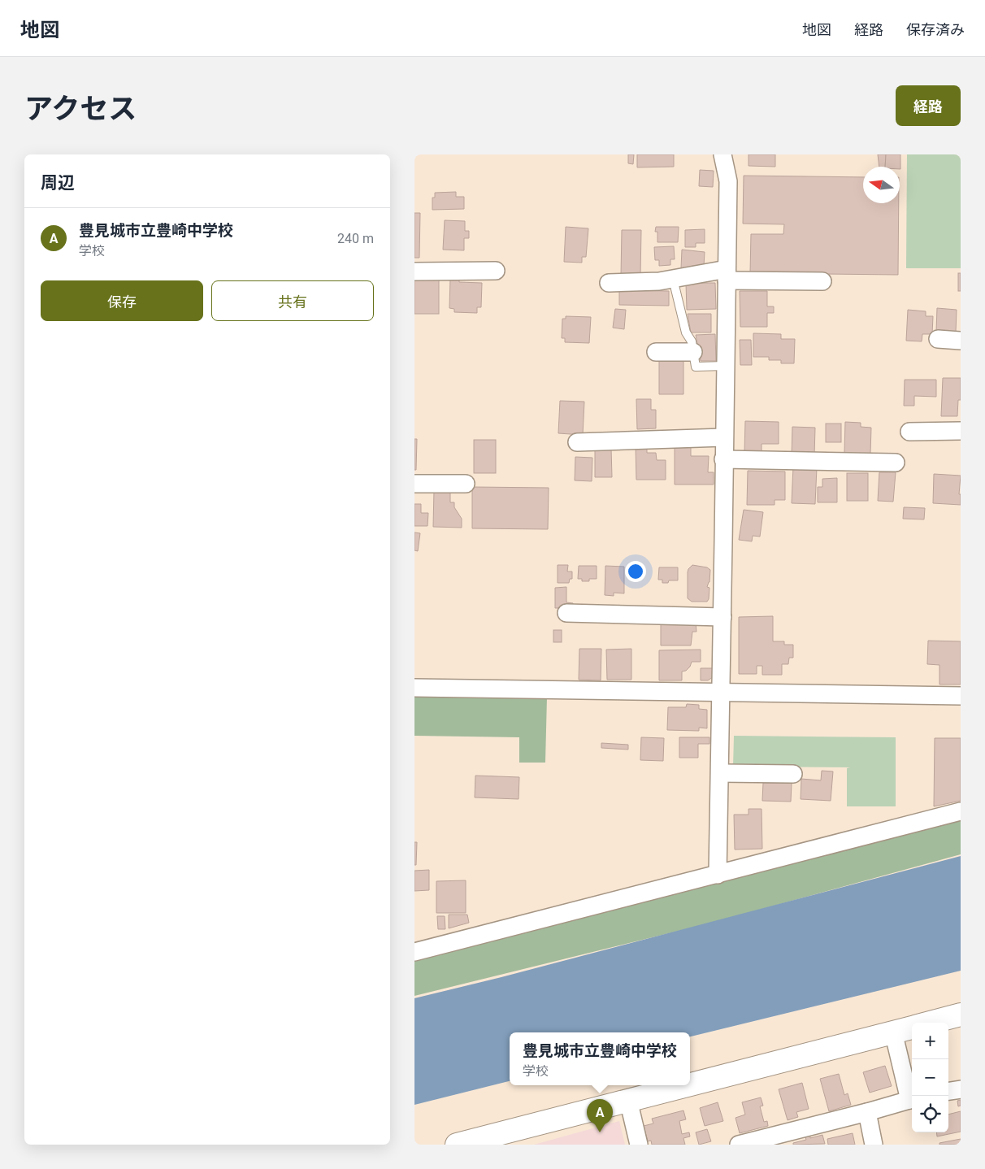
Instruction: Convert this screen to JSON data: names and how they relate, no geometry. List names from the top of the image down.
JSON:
{
  "north": "left",
  "page": {
    "header": "地図",
    "nav": ["地図", "経路", "保存済み"],
    "title": "アクセス",
    "buttons": [
      "経路",
      ["保存", "共有"]
    ],
    "heading": "周辺",
    "list": [
      {
        "mark": "A",
        "name": "豊見城市立豊崎中学校",
        "note": "学校",
        "value": "240 m"
      }
    ],
    "map_buttons": ["+", "−"],
    "popup": ["豊見城市立豊崎中学校", "学校"],
    "pins": "A"
  }
}
